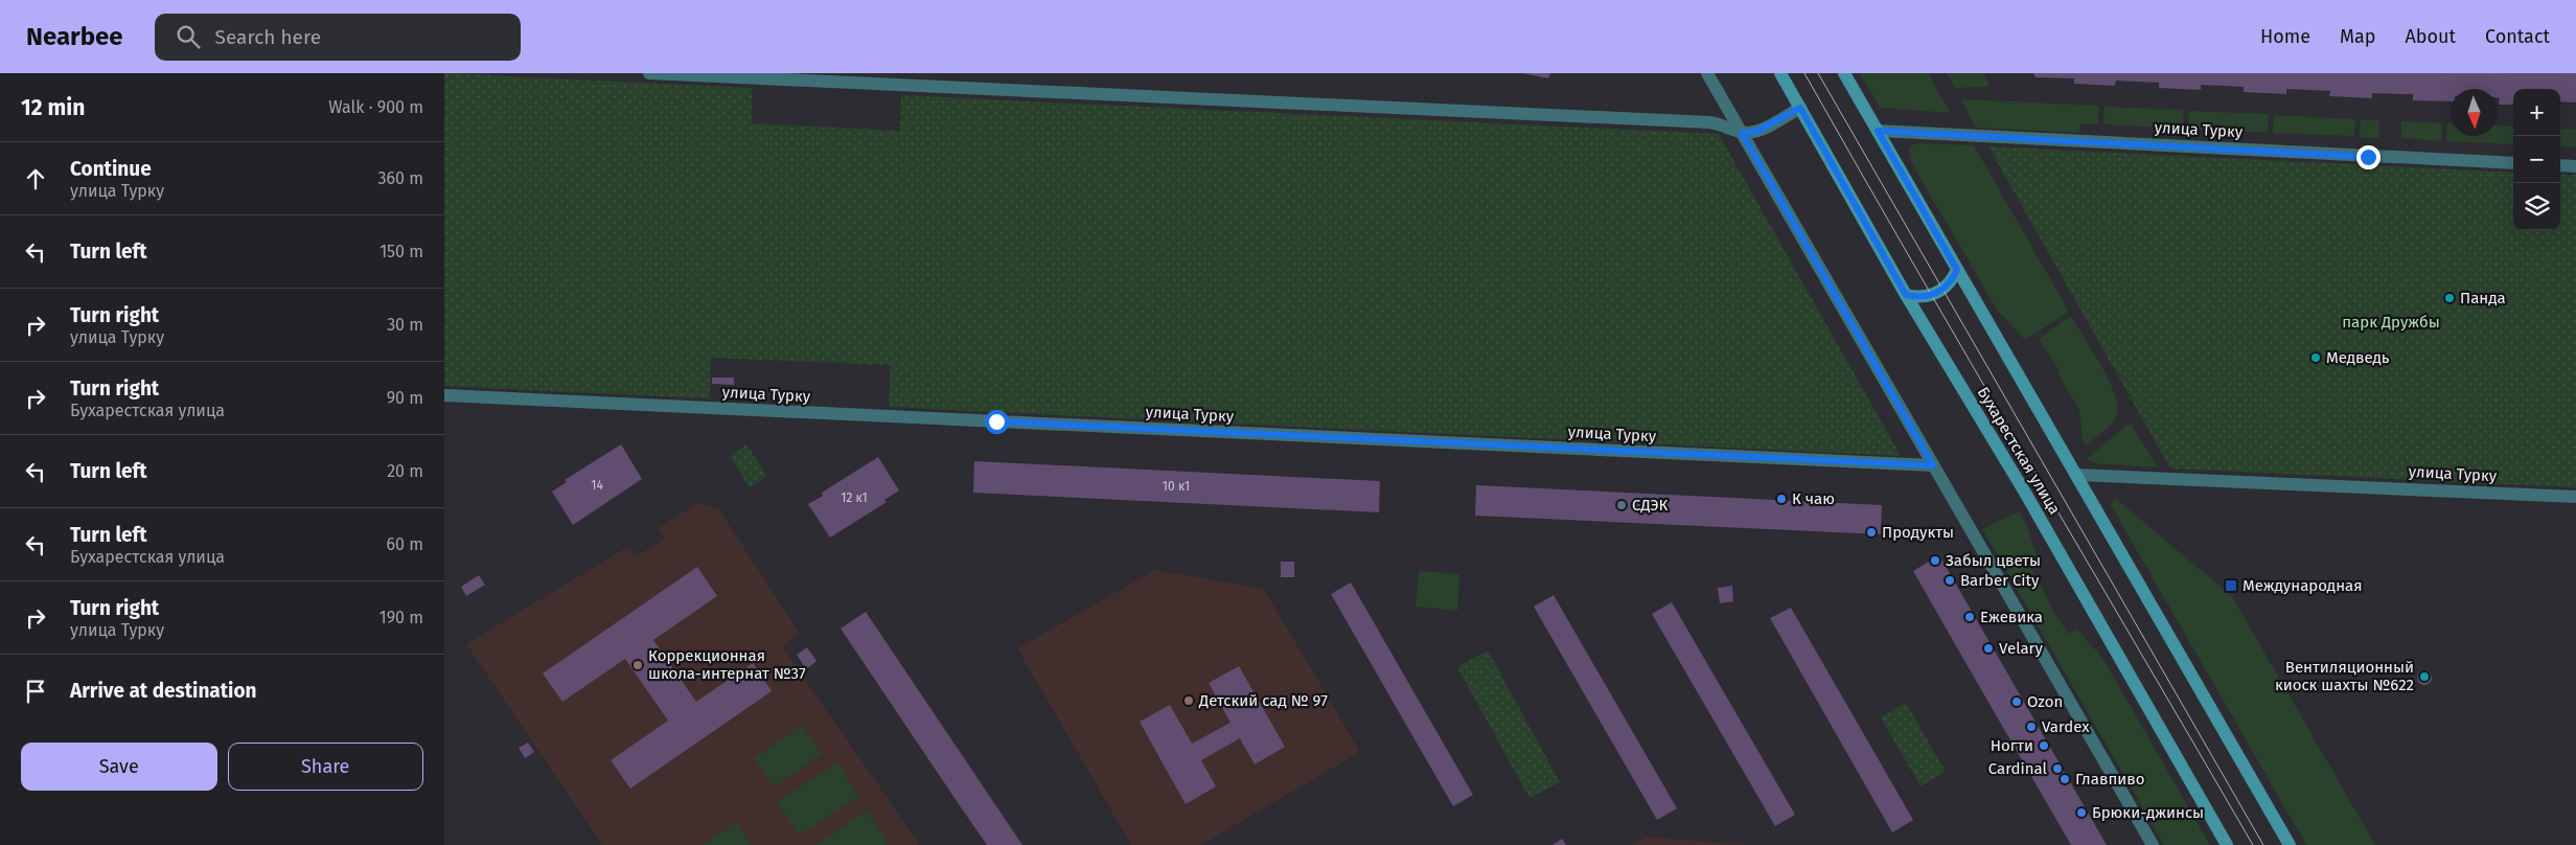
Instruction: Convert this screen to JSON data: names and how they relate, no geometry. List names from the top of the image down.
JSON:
{
  "streets": {
    "main road": ["Бухарестская улица"],
    "street": ["улица Турку"]
  },
  "parks": ["парк Дружбы"],
  "places": {
    "other": [
      "Панда",
      "Медведь",
      "К чаю",
      "СДЭК",
      "Продукты",
      "Забыл цветы",
      "Barber City",
      "Ежевика",
      "Velary",
      "Коррекционная школа-интернат №37",
      "Вентиляционный киоск шахты №622",
      "Детский сад № 97",
      "Ozon",
      "Vardex",
      "Ногти",
      "Cardinal",
      "Главпиво",
      "Брюки-джинсы"
    ],
    "transit": ["Международная"]
  },
  "house_numbers": ["14", "10 к1", "12 к1"],
  "north": "bottom",
  "page": {
    "header": "Nearbee",
    "search": "Search here",
    "nav": [
      "Home",
      "Map",
      "About",
      "Contact"
    ],
    "heading": ["12 min", "Walk · 900 m"],
    "map_buttons": ["+", "−"],
    "list": [
      ["Continue", "улица Турку", "360 m"],
      ["Turn left", "150 m"],
      ["Turn right", "улица Турку", "30 m"],
      ["Turn right", "Бухарестская улица", "90 m"],
      ["Turn left", "20 m"],
      ["Turn left", "Бухарестская улица", "60 m"],
      ["Turn right", "улица Турку", "190 m"],
      "Arrive at destination"
    ],
    "buttons": ["Save", "Share"]
  }
}
